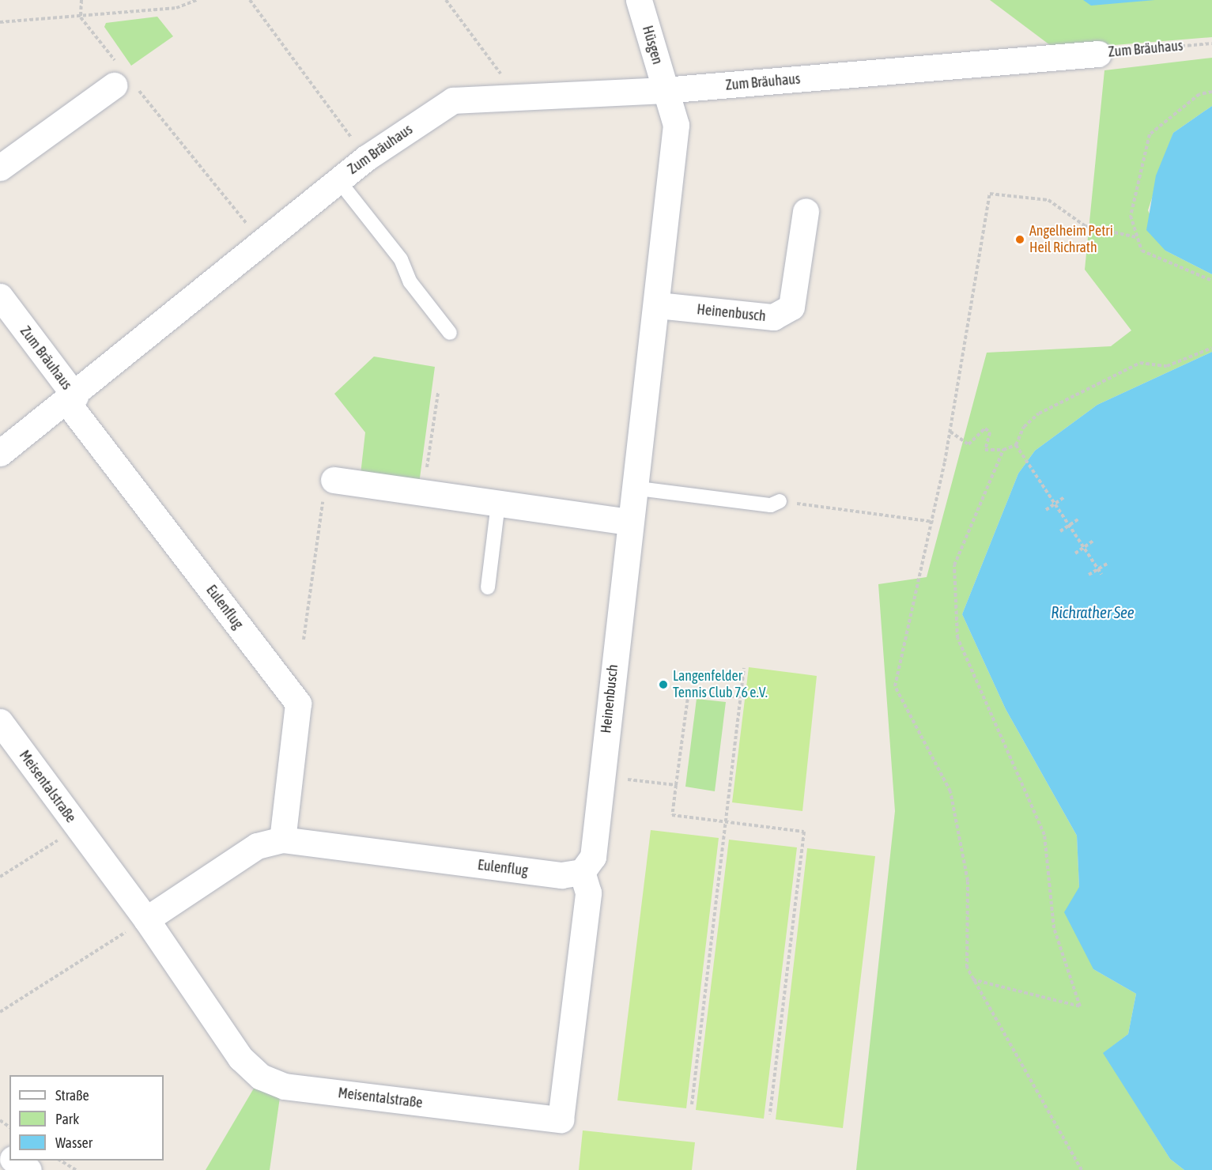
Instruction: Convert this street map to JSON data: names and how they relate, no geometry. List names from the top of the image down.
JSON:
{
  "streets": {
    "street": [
      "Hüsgen",
      "Zum Bräuhaus",
      "Heinenbusch",
      "Eulenflug",
      "Meisentalstraße"
    ]
  },
  "crossings": [
    ["Hüsgen", "Zum Bräuhaus"],
    ["Hüsgen", "Heinenbusch"],
    ["Zum Bräuhaus", "Heinenbusch"],
    ["Zum Bräuhaus", "Eulenflug"],
    ["Heinenbusch", "Eulenflug"],
    ["Heinenbusch", "Meisentalstraße"],
    ["Eulenflug", "Meisentalstraße"]
  ],
  "water": ["Richrather See"],
  "places": ["Angelheim Petri Heil Richrath", "Langenfelder Tennis Club 76 e.V."],
  "legend": ["Straße", "Park", "Wasser"]
}
